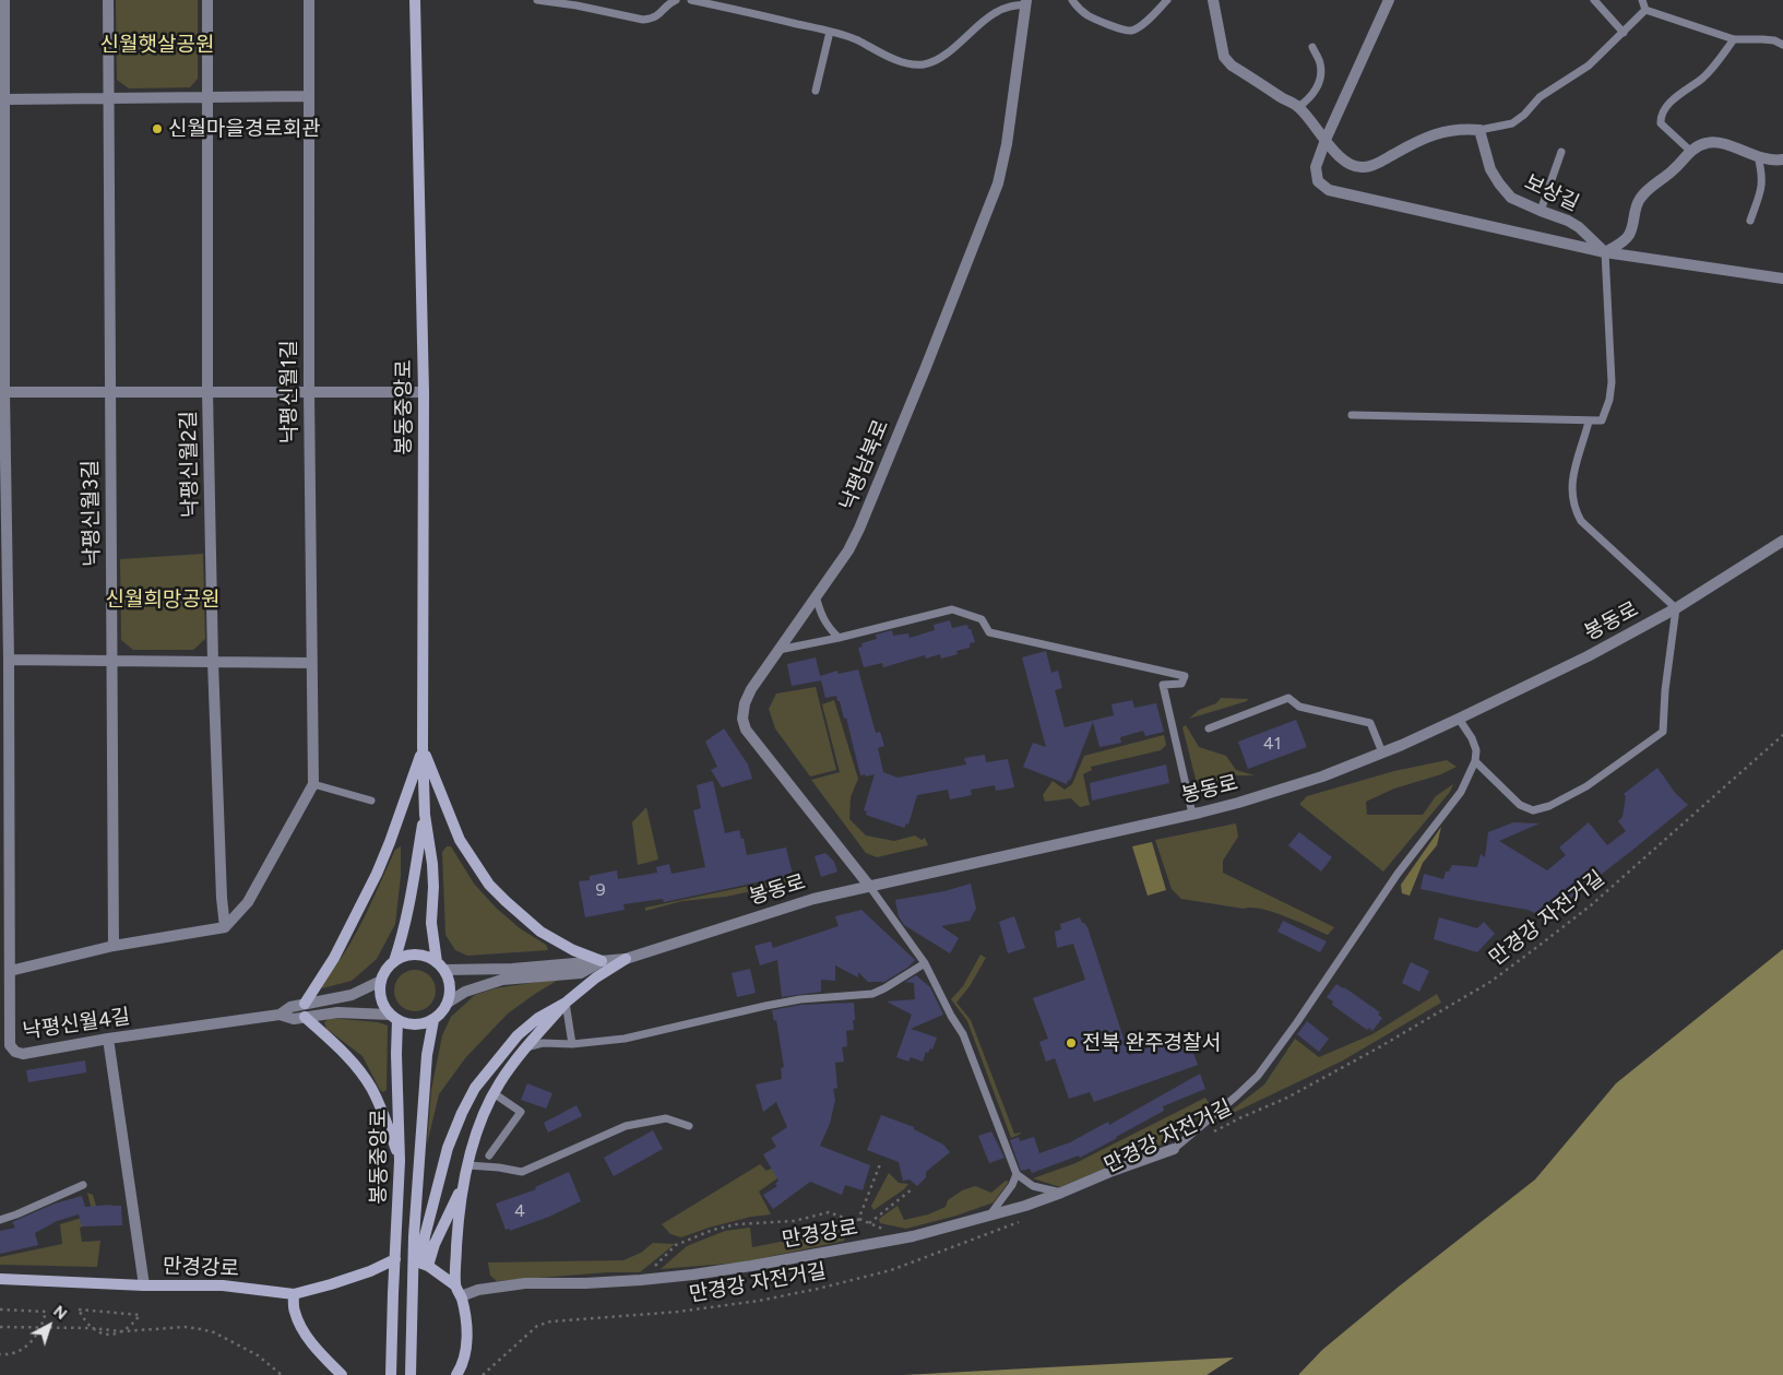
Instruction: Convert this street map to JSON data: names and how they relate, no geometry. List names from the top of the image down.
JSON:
{
  "streets": {
    "street": [
      "보상길",
      "낙평신월1길",
      "봉동중앙로",
      "낙평신월2길",
      "낙평남북로",
      "낙평신월3길",
      "봉동로",
      "낙평신월4길",
      "만경강로"
    ],
    "path": ["만경강 자전거길"]
  },
  "crossings": [
    ["봉동중앙로", "봉동로"],
    ["봉동중앙로", "낙평신월4길"],
    ["봉동중앙로", "만경강로"],
    ["낙평남북로", "봉동로"],
    ["봉동로", "낙평신월4길"]
  ],
  "parks": ["신월햇살공원", "신월희망공원"],
  "places": ["신월마을경로회관", "전북 완주경찰서"],
  "house_numbers": ["41", "9", "4"],
  "north": "top right"
}
